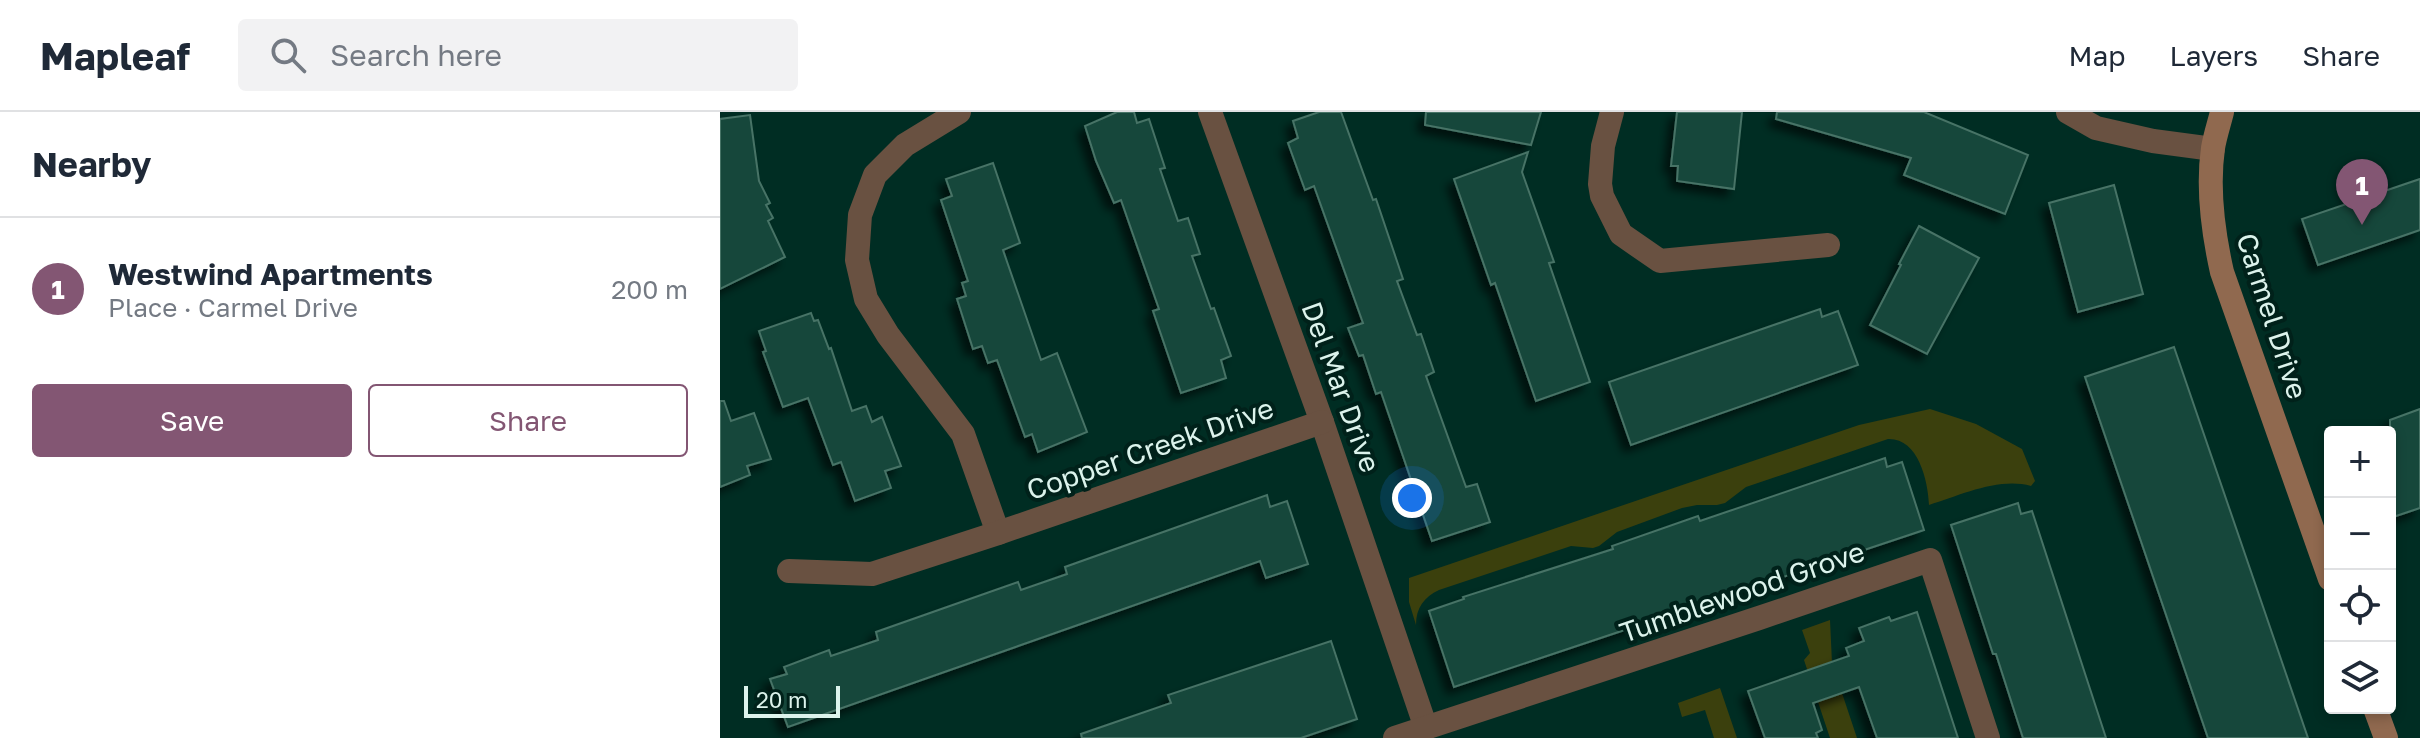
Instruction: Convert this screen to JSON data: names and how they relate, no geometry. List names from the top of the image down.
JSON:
{
  "streets": {
    "street": [
      "Carmel Drive",
      "Del Mar Drive",
      "Copper Creek Drive",
      "Tumblewood Grove"
    ]
  },
  "crossings": [
    ["Del Mar Drive", "Copper Creek Drive"],
    ["Del Mar Drive", "Tumblewood Grove"]
  ],
  "scale_bar": "20 m",
  "page": {
    "header": "Mapleaf",
    "search": "Search here",
    "nav": ["Map", "Layers", "Share"],
    "heading": "Nearby",
    "pins": "1",
    "list": [
      {
        "mark": "1",
        "name": "Westwind Apartments",
        "note": "Place · Carmel Drive",
        "value": "200 m"
      }
    ],
    "buttons": ["Save", "Share"],
    "map_buttons": ["+", "−"],
    "scale": "20 m"
  }
}
